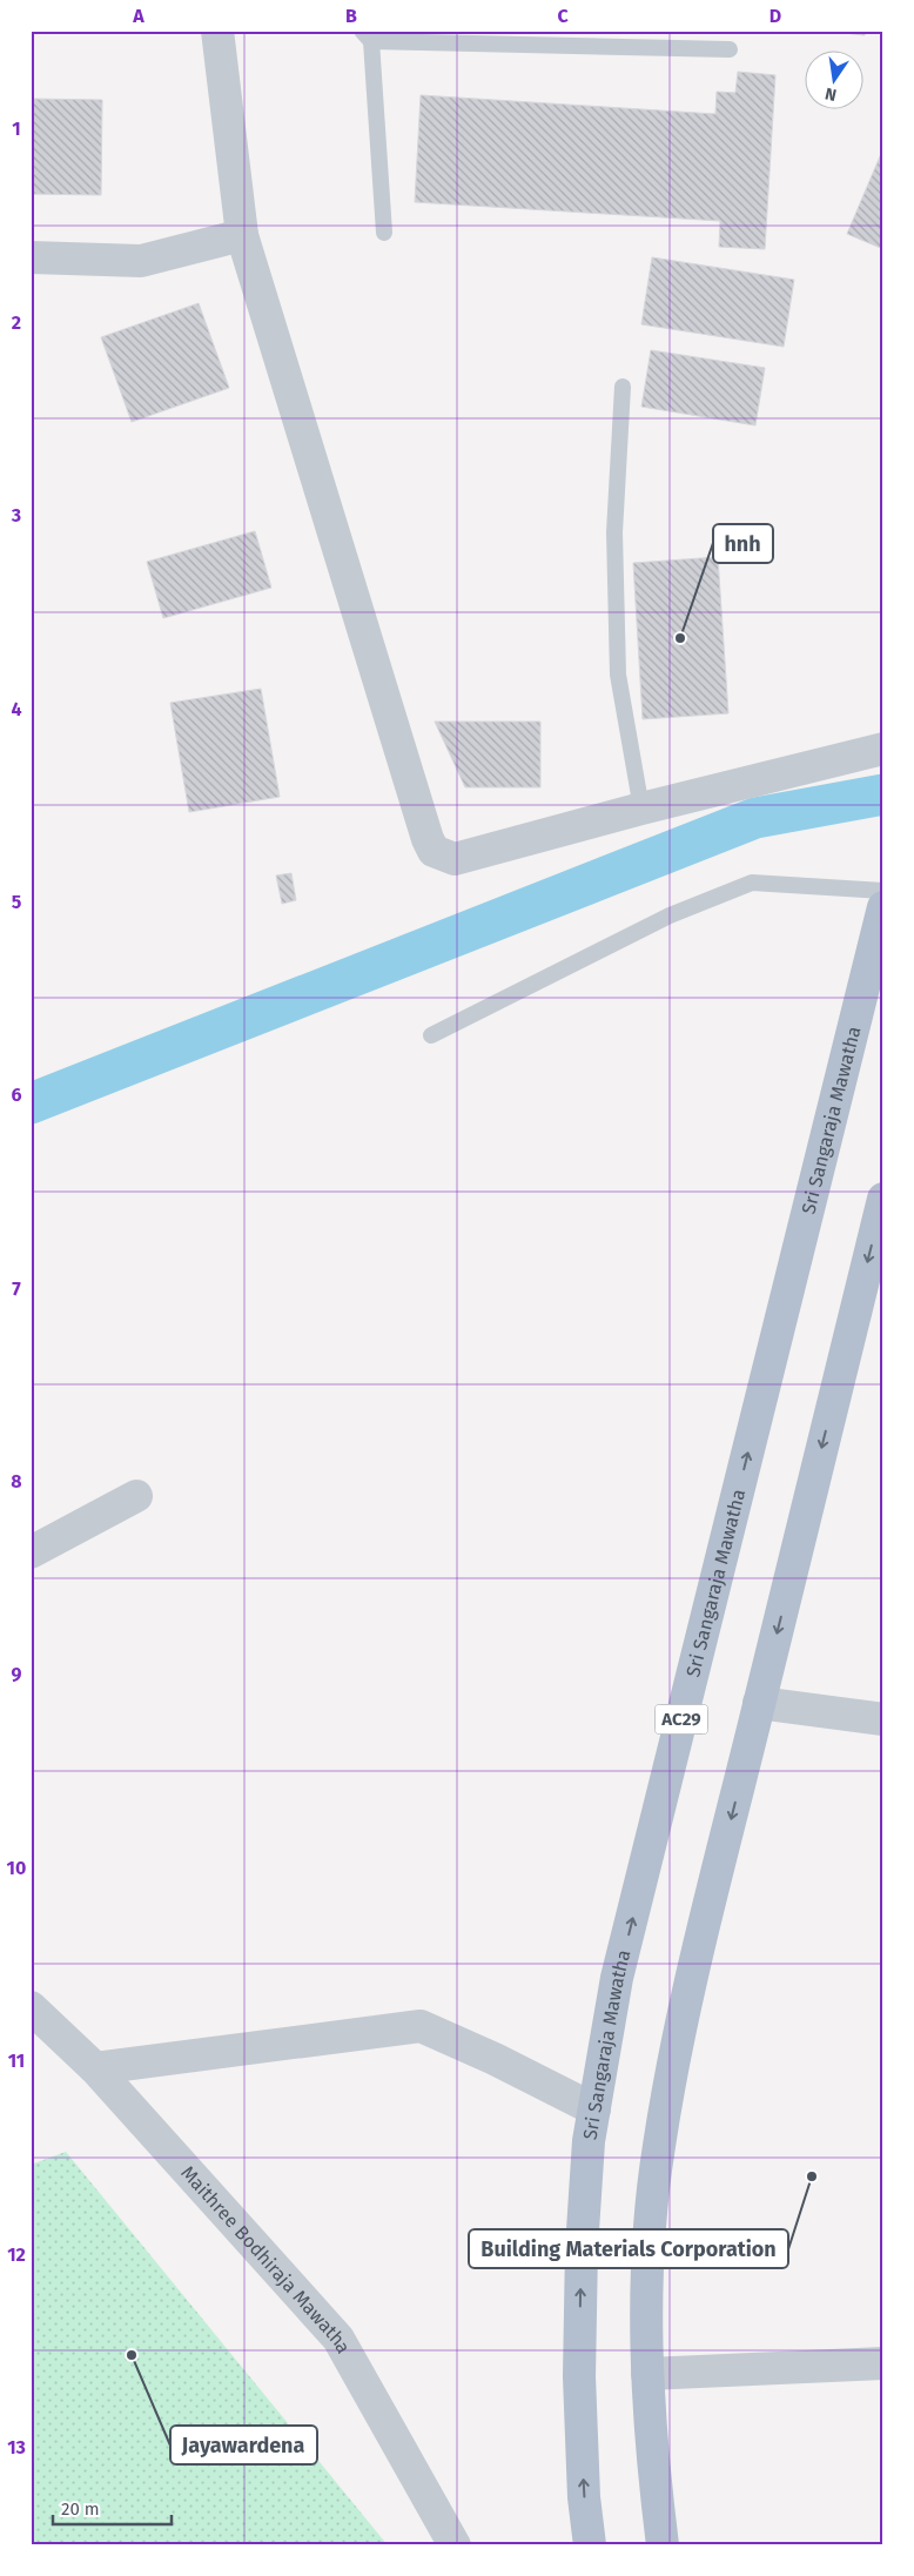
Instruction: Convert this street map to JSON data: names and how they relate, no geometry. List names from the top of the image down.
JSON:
{
  "streets": {
    "main road": ["Sri Sangaraja Mawatha", "AC29"],
    "street": ["Maithree Bodhiraja Mawatha"]
  },
  "places": ["hnh", "Building Materials Corporation", "Jayawardena"],
  "scale_bar": "20 m",
  "north": "bottom",
  "grid": {
    "columns": [
      "A",
      "B",
      "C",
      "D"
    ],
    "rows": [
      "1",
      "2",
      "3",
      "4",
      "5",
      "6",
      "7",
      "8",
      "9",
      "10",
      "11",
      "12",
      "13"
    ]
  }
}
